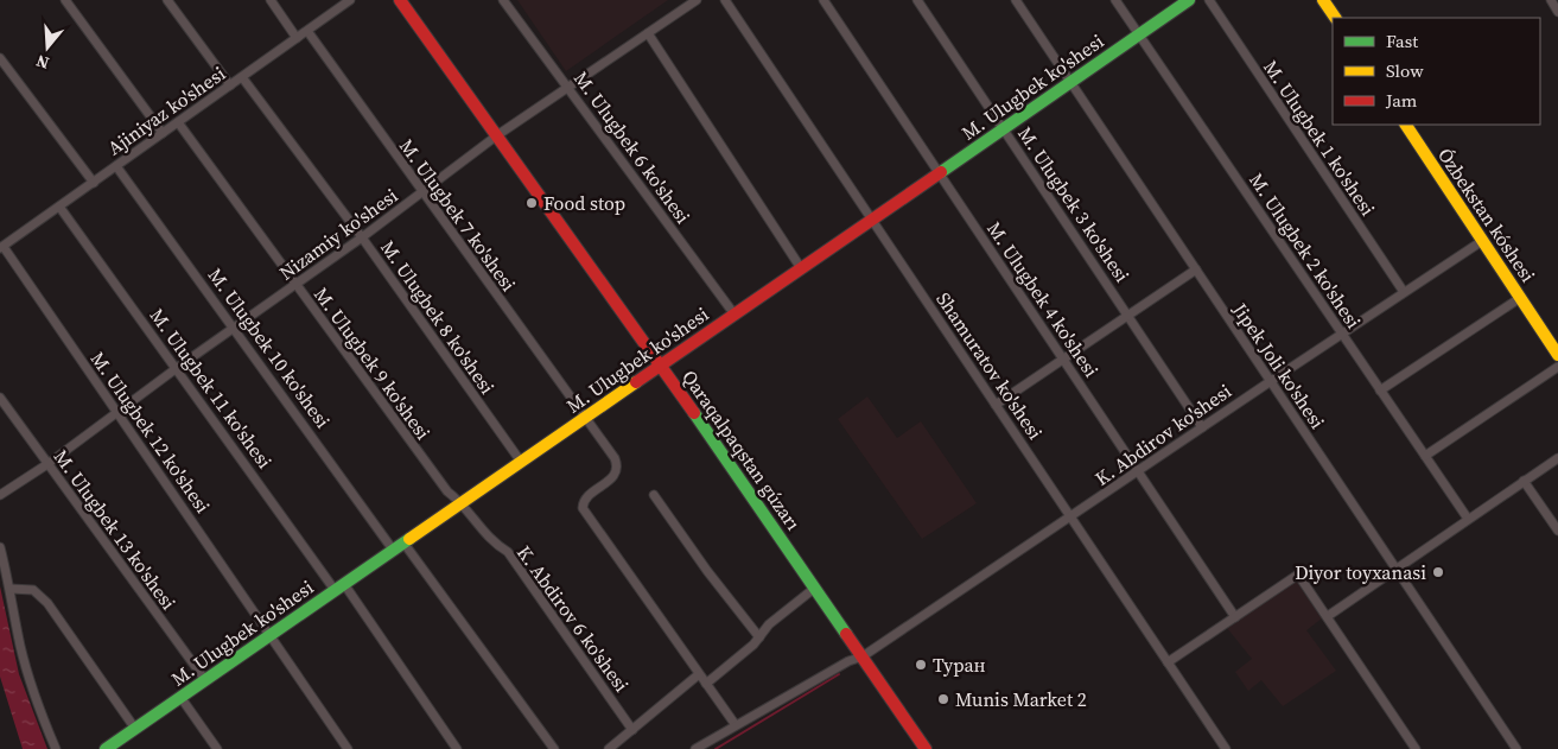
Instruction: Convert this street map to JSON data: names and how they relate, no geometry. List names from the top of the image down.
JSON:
{
  "streets": {
    "street": [
      "M. Ulugbek ko'shesi",
      "Ajiniyaz ko'shesi",
      "M. Ulugbek 1 ko'shesi",
      "M. Ulugbek 6 ko'shesi",
      "M. Ulugbek 3 ko'shesi",
      "M. Ulugbek 7 ko'shesi",
      "Ózbekstan kóshesi",
      "Nizamiy ko'shesi",
      "M. Ulugbek 2 ko'shesi",
      "M. Ulugbek 4 ko'shesi",
      "M. Ulugbek 8 ko'shesi",
      "M. Ulugbek 10 ko'shesi",
      "M. Ulugbek 9 ko'shesi",
      "Shamuratov ko'shesi",
      "Jipek Joli ko'shesi",
      "M. Ulugbek 11 ko'shesi",
      "M. Ulugbek 12 ko'shesi",
      "K. Abdirov ko'shesi",
      "Qaraqalpaqstan gúzarı",
      "M. Ulugbek 13 ko'shesi",
      "K. Abdirov 6 ko'shesi"
    ]
  },
  "crossings": [
    ["M. Ulugbek ko'shesi", "M. Ulugbek 6 ko'shesi"],
    ["M. Ulugbek ko'shesi", "M. Ulugbek 3 ko'shesi"],
    ["M. Ulugbek ko'shesi", "M. Ulugbek 7 ko'shesi"],
    ["M. Ulugbek ko'shesi", "M. Ulugbek 2 ko'shesi"],
    ["M. Ulugbek ko'shesi", "M. Ulugbek 4 ko'shesi"],
    ["M. Ulugbek ko'shesi", "M. Ulugbek 8 ko'shesi"],
    ["M. Ulugbek ko'shesi", "M. Ulugbek 10 ko'shesi"],
    ["M. Ulugbek ko'shesi", "M. Ulugbek 9 ko'shesi"],
    ["M. Ulugbek ko'shesi", "Shamuratov ko'shesi"],
    ["M. Ulugbek ko'shesi", "Jipek Joli ko'shesi"],
    ["M. Ulugbek ko'shesi", "M. Ulugbek 11 ko'shesi"],
    ["M. Ulugbek ko'shesi", "M. Ulugbek 12 ko'shesi"],
    ["M. Ulugbek ko'shesi", "Qaraqalpaqstan gúzarı"],
    ["M. Ulugbek ko'shesi", "M. Ulugbek 13 ko'shesi"],
    ["M. Ulugbek ko'shesi", "K. Abdirov 6 ko'shesi"],
    ["Ajiniyaz ko'shesi", "M. Ulugbek 7 ko'shesi"],
    ["Ajiniyaz ko'shesi", "M. Ulugbek 8 ko'shesi"],
    ["Ajiniyaz ko'shesi", "M. Ulugbek 10 ko'shesi"],
    ["Ajiniyaz ko'shesi", "M. Ulugbek 9 ko'shesi"],
    ["Ajiniyaz ko'shesi", "M. Ulugbek 11 ko'shesi"],
    ["Ajiniyaz ko'shesi", "M. Ulugbek 12 ko'shesi"],
    ["M. Ulugbek 1 ko'shesi", "K. Abdirov ko'shesi"],
    ["M. Ulugbek 6 ko'shesi", "Nizamiy ko'shesi"],
    ["M. Ulugbek 3 ko'shesi", "K. Abdirov ko'shesi"],
    ["M. Ulugbek 7 ko'shesi", "Nizamiy ko'shesi"],
    ["Ózbekstan kóshesi", "K. Abdirov ko'shesi"],
    ["Nizamiy ko'shesi", "M. Ulugbek 8 ko'shesi"],
    ["Nizamiy ko'shesi", "M. Ulugbek 10 ko'shesi"],
    ["Nizamiy ko'shesi", "M. Ulugbek 9 ko'shesi"],
    ["Nizamiy ko'shesi", "M. Ulugbek 11 ko'shesi"],
    ["Nizamiy ko'shesi", "M. Ulugbek 12 ko'shesi"],
    ["Nizamiy ko'shesi", "Qaraqalpaqstan gúzarı"],
    ["Nizamiy ko'shesi", "M. Ulugbek 13 ko'shesi"],
    ["M. Ulugbek 2 ko'shesi", "K. Abdirov ko'shesi"],
    ["M. Ulugbek 4 ko'shesi", "K. Abdirov ko'shesi"],
    ["M. Ulugbek 9 ko'shesi", "K. Abdirov 6 ko'shesi"],
    ["Shamuratov ko'shesi", "K. Abdirov ko'shesi"],
    ["Jipek Joli ko'shesi", "K. Abdirov ko'shesi"],
    ["K. Abdirov ko'shesi", "Qaraqalpaqstan gúzarı"]
  ],
  "places": [
    "Food stop",
    "Diyor toyxanasi",
    "Туран",
    "Munis Market 2"
  ],
  "legend": ["Fast", "Slow", "Jam"],
  "north": "bottom"
}
